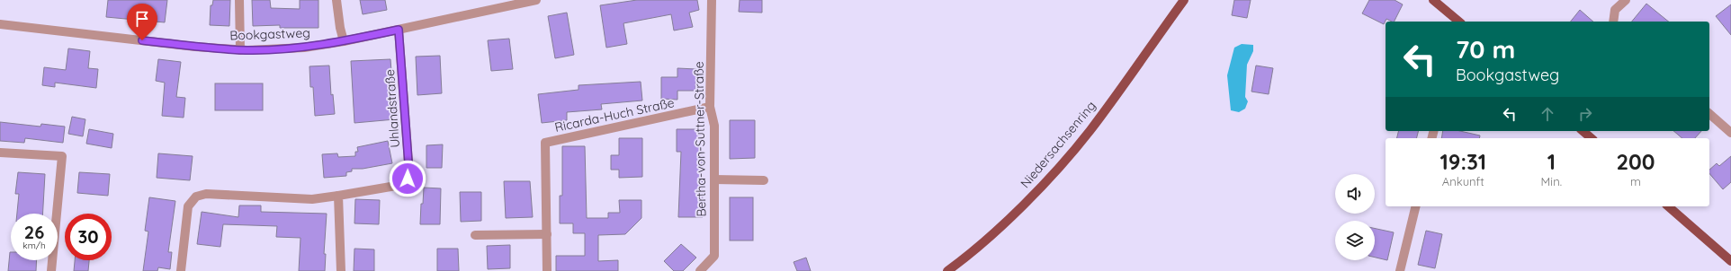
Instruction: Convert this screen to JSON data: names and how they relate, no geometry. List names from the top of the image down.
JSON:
{
  "streets": {
    "main road": ["Niedersachsenring"],
    "street": [
      "Bookgastweg",
      "Uhlandstraße",
      "Ricarda-Huch Straße",
      "Bertha-von-Suttner-Straße"
    ]
  },
  "crossings": [
    ["Bookgastweg", "Uhlandstraße"],
    ["Ricarda-Huch Straße", "Bertha-von-Suttner-Straße"]
  ],
  "page": {
    "turn": ["70 m", "Bookgastweg"],
    "eta": [
      "19:31",
      "Ankunft",
      "1",
      "Min.",
      "200",
      "m"
    ],
    "speed": "26 km/h",
    "limit": "30"
  }
}
